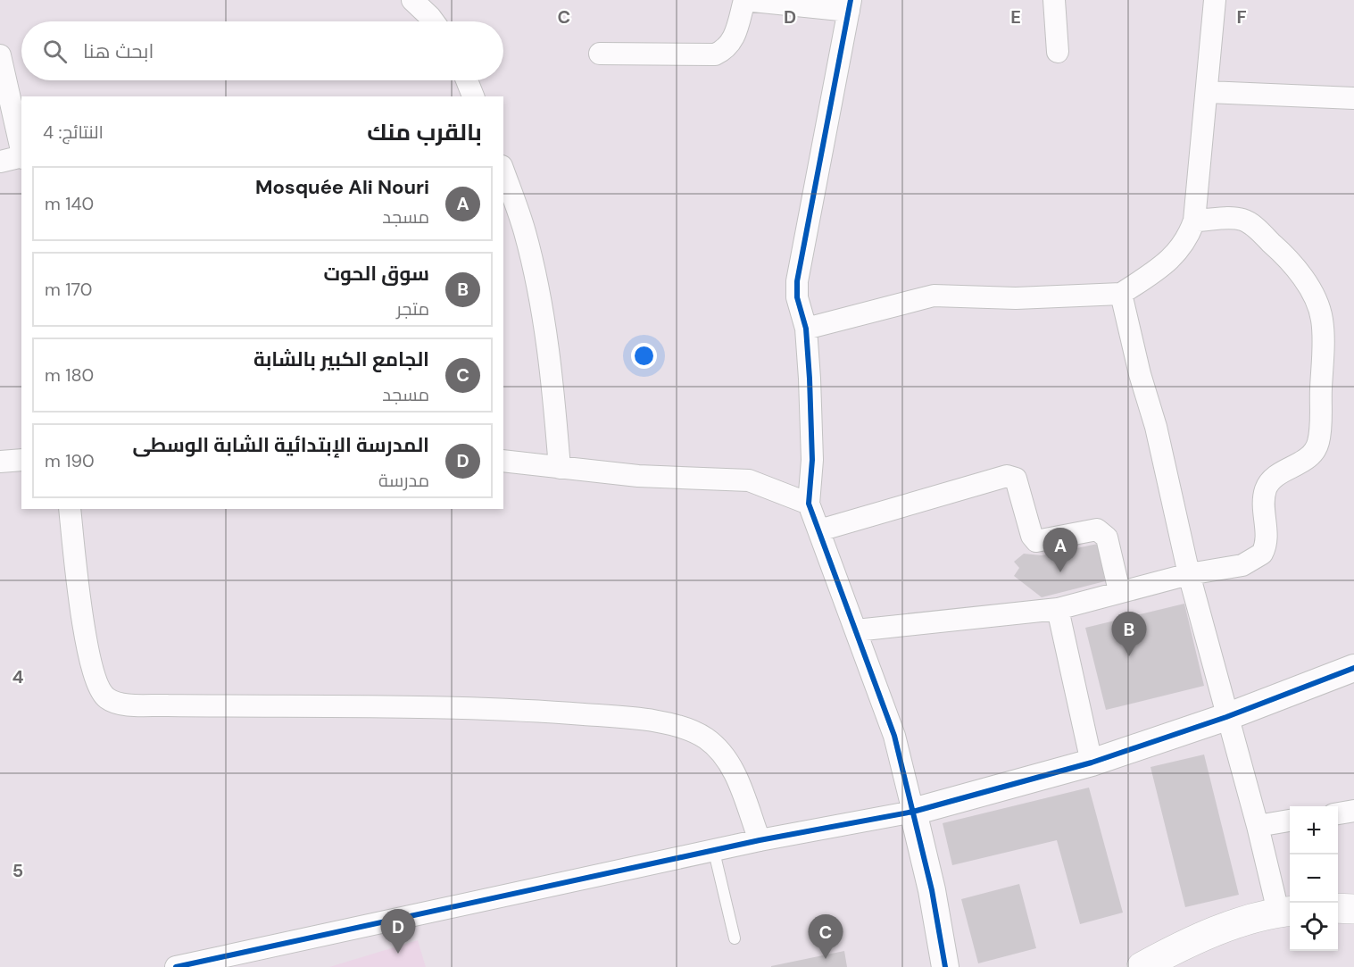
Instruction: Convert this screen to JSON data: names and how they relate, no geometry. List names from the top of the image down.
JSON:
{
  "page": {
    "search": "ابحث هنا",
    "heading": ["بالقرب منك", "النتائج: 4"],
    "list": [
      {
        "mark": "A",
        "name": "Mosquée Ali Nouri",
        "note": "مسجد",
        "value": "140 m"
      },
      {
        "mark": "B",
        "name": "سوق الحوت",
        "note": "متجر",
        "value": "170 m"
      },
      {
        "mark": "C",
        "name": "الجامع الكبير بالشابة",
        "note": "مسجد",
        "value": "180 m"
      },
      {
        "mark": "D",
        "name": "المدرسة الإبتدائية الشابة الوسطى",
        "note": "مدرسة",
        "value": "190 m"
      }
    ],
    "pins": [
      "A",
      "B",
      "D",
      "C"
    ],
    "map_buttons": ["+", "−"]
  },
  "grid": {
    "columns": [
      "C",
      "D",
      "E",
      "F"
    ],
    "rows": ["4", "5"]
  }
}
